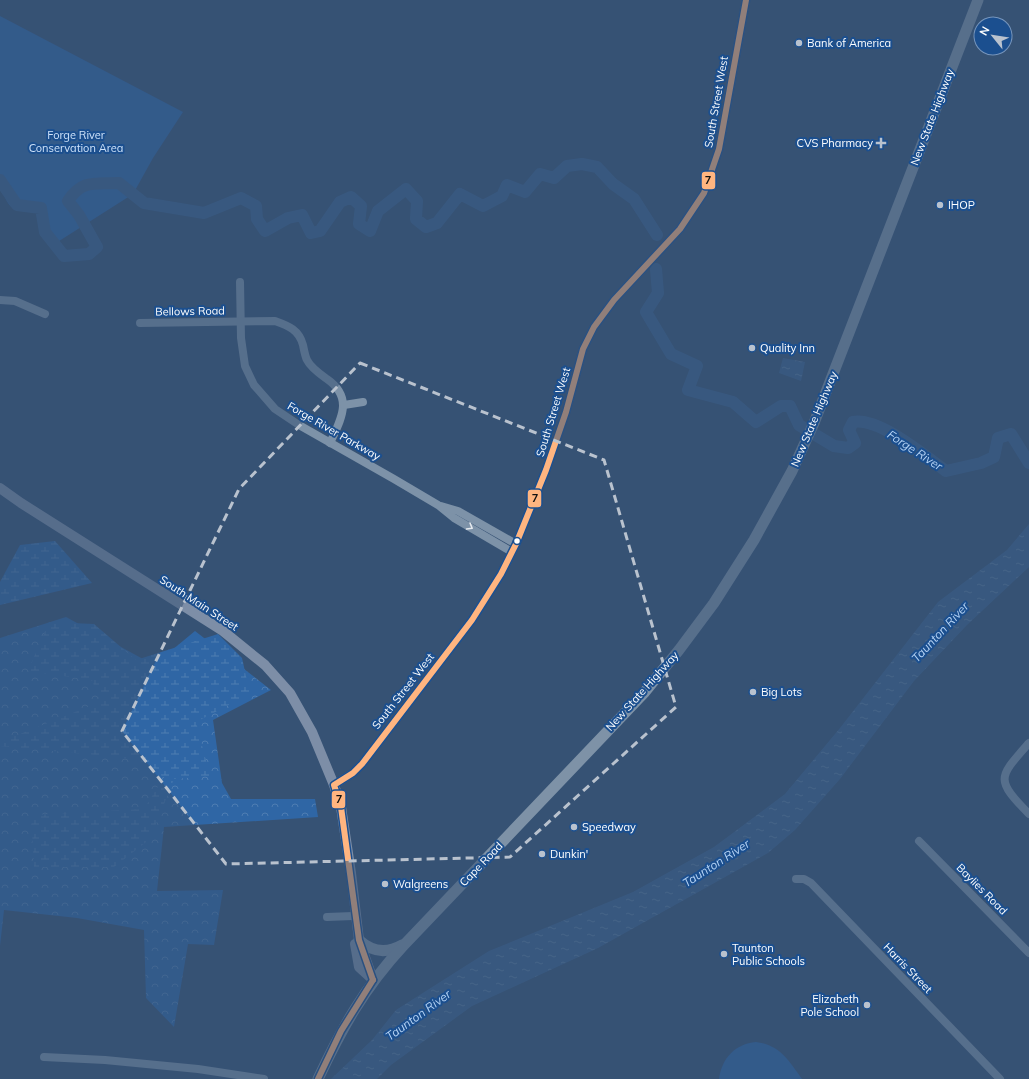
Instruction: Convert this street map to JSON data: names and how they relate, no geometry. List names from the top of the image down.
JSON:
{
  "streets": {
    "highway": ["New State Highway", "Cape Road"],
    "main road": ["South Main Street"],
    "street": [
      "South Street West",
      "Bellows Road",
      "Forge River Parkway",
      "Baylies Road",
      "Harris Street"
    ]
  },
  "crossings": [
    ["South Street West", "Forge River Parkway"],
    ["South Street West", "South Main Street"],
    ["New State Highway", "Cape Road"],
    ["Bellows Road", "Forge River Parkway"]
  ],
  "water": ["Forge River", "Taunton River"],
  "parks": ["Forge River Conservation Area"],
  "places": {
    "other": [
      "Bank of America",
      "IHOP",
      "Quality Inn",
      "Big Lots",
      "Speedway",
      "Dunkin'",
      "Walgreens",
      "Taunton Public Schools",
      "Elizabeth Pole School"
    ],
    "health": ["CVS Pharmacy"]
  },
  "lines": ["transit line 7"],
  "north": "top left"
}
